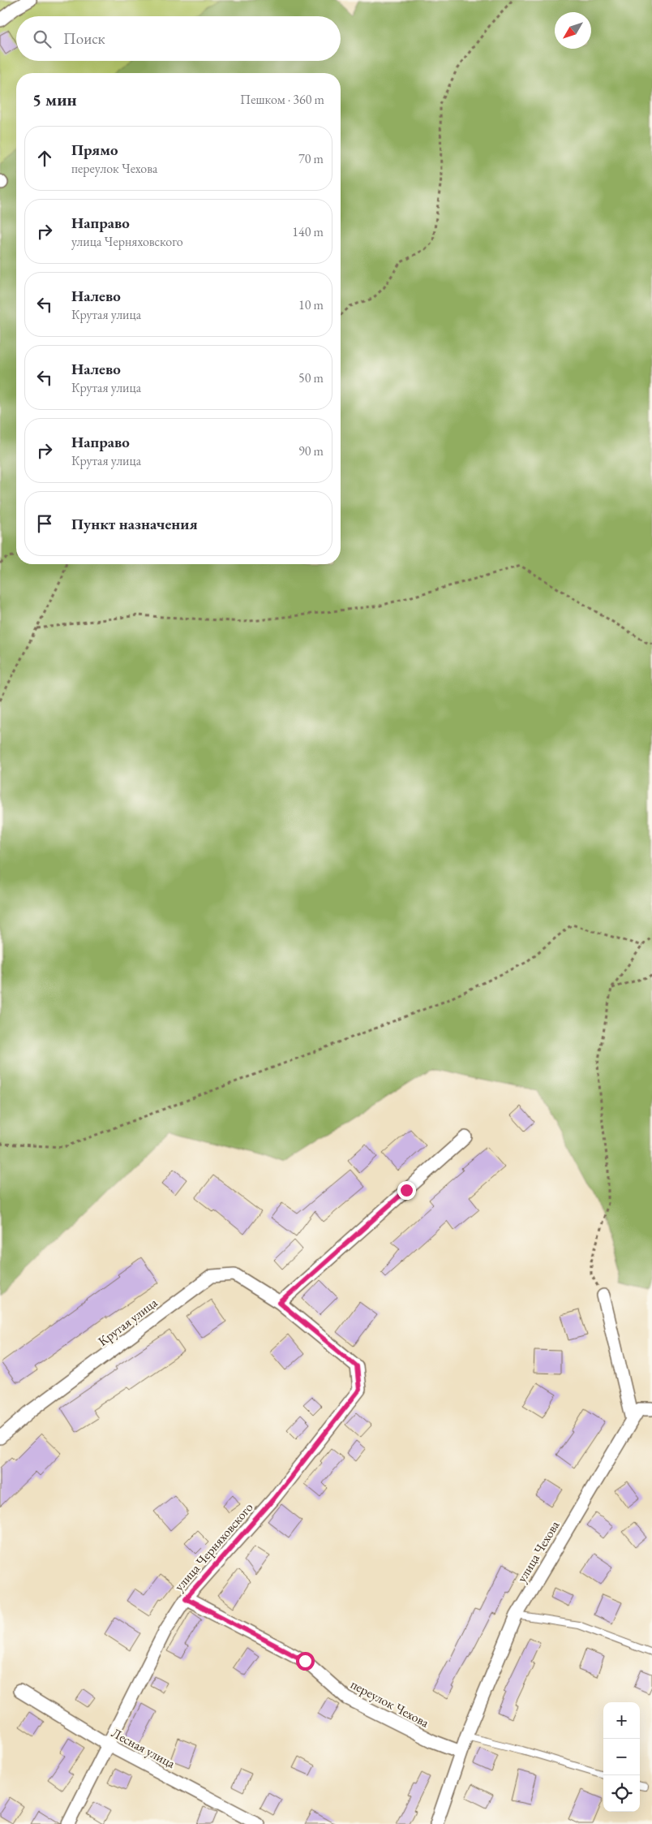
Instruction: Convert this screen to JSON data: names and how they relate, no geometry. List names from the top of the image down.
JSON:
{
  "streets": {
    "street": [
      "Крутая улица",
      "улица Черняховского",
      "улица Чехова",
      "переулок Чехова",
      "Лесная улица"
    ]
  },
  "crossings": [
    ["Крутая улица", "улица Черняховского"],
    ["улица Черняховского", "переулок Чехова"],
    ["улица Черняховского", "Лесная улица"],
    ["улица Чехова", "переулок Чехова"]
  ],
  "north": "bottom left",
  "page": {
    "search": "Поиск",
    "heading": ["5 мин", "Пешком · 360 m"],
    "list": [
      ["Прямо", "переулок Чехова", "70 m"],
      ["Направо", "улица Черняховского", "140 m"],
      ["Налево", "Крутая улица", "10 m"],
      ["Налево", "Крутая улица", "50 m"],
      ["Направо", "Крутая улица", "90 m"],
      "Пункт назначения"
    ],
    "map_buttons": ["+", "−"]
  }
}
